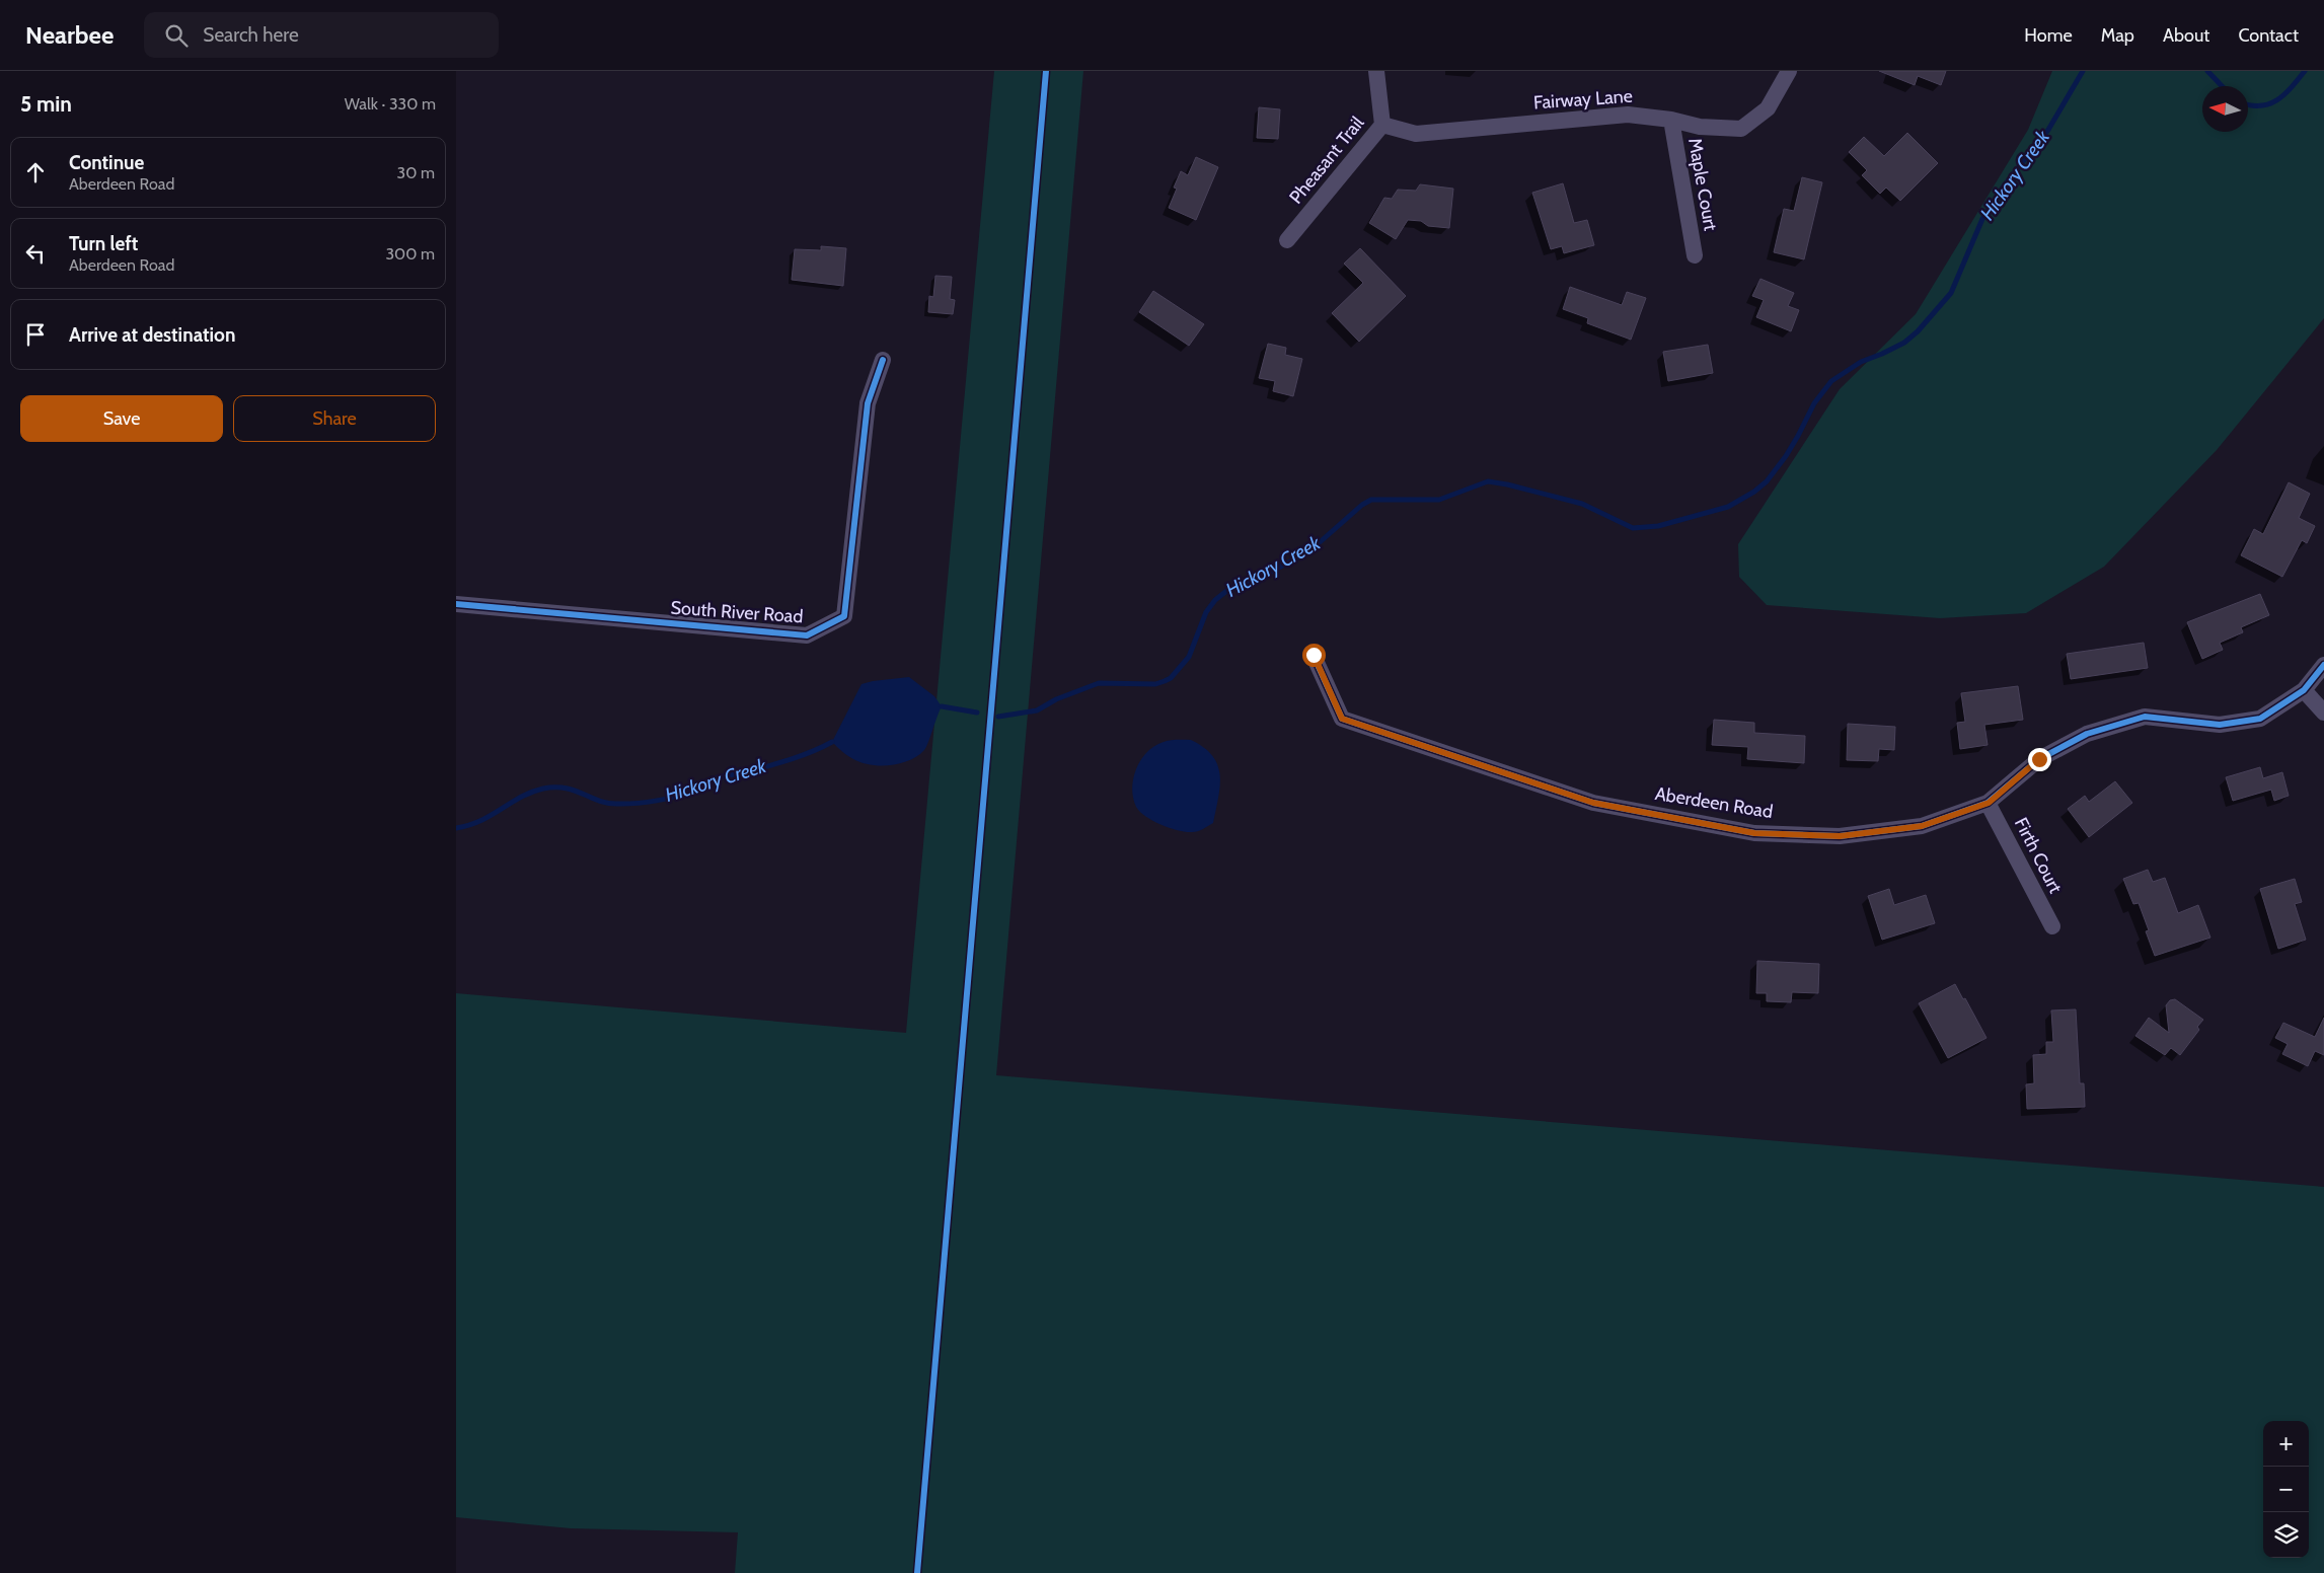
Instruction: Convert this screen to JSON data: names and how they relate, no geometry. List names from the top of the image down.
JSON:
{
  "streets": {
    "street": [
      "Fairway Lane",
      "Pheasant Trail",
      "Maple Court",
      "South River Road",
      "Aberdeen Road",
      "Firth Court"
    ]
  },
  "crossings": [
    ["Fairway Lane", "Pheasant Trail"],
    ["Fairway Lane", "Maple Court"],
    ["Aberdeen Road", "Firth Court"]
  ],
  "water": ["Hickory Creek"],
  "north": "left",
  "page": {
    "header": "Nearbee",
    "search": "Search here",
    "nav": [
      "Home",
      "Map",
      "About",
      "Contact"
    ],
    "heading": ["5 min", "Walk · 330 m"],
    "list": [
      ["Continue", "Aberdeen Road", "30 m"],
      ["Turn left", "Aberdeen Road", "300 m"],
      "Arrive at destination"
    ],
    "buttons": ["Save", "Share"],
    "map_buttons": ["+", "−"]
  }
}
